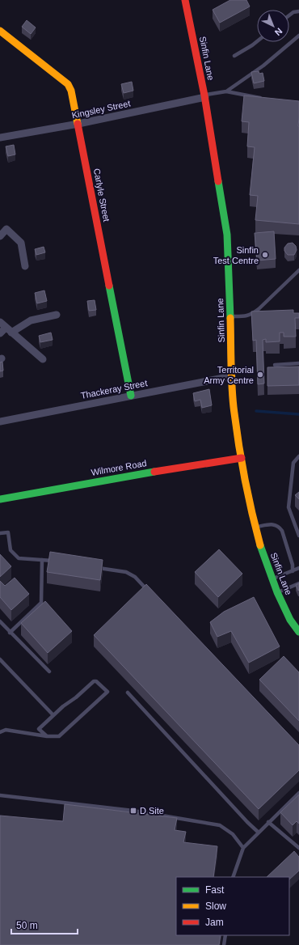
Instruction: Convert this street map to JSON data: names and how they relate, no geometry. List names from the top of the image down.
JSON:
{
  "streets": {
    "street": [
      "Sinfin Lane",
      "Kingsley Street",
      "Carlyle Street",
      "Thackeray Street",
      "Wilmore Road"
    ]
  },
  "crossings": [
    ["Sinfin Lane", "Kingsley Street"],
    ["Sinfin Lane", "Thackeray Street"],
    ["Sinfin Lane", "Wilmore Road"],
    ["Kingsley Street", "Carlyle Street"],
    ["Carlyle Street", "Thackeray Street"]
  ],
  "places": {
    "other": ["Sinfin Test Centre", "Territorial Army Centre"],
    "transit": ["D Site"]
  },
  "legend": ["Fast", "Slow", "Jam"],
  "scale_bar": "50 m",
  "north": "bottom right"
}
